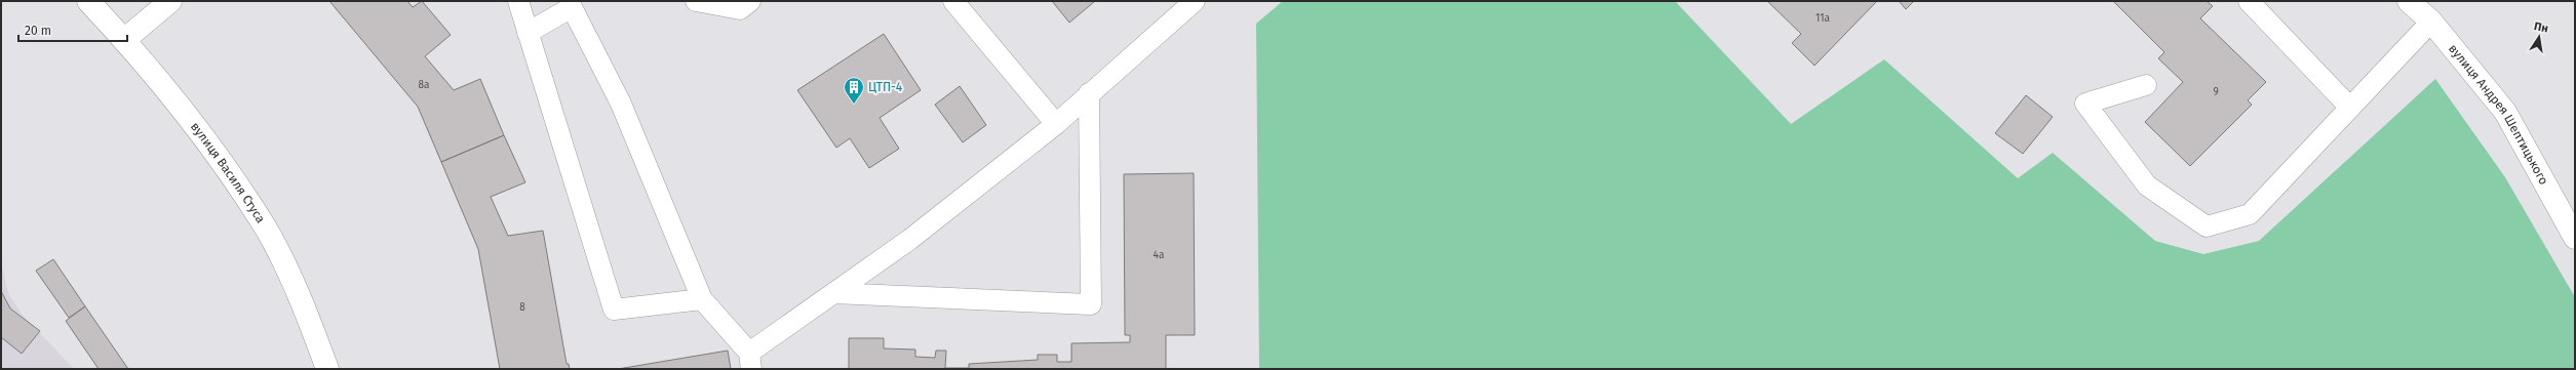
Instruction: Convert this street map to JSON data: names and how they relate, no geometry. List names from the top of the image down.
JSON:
{
  "streets": {
    "street": ["вулиця Андрея Шептицького", "вулиця Василя Стуса"]
  },
  "places": {
    "building": ["ЦТП-4"]
  },
  "house_numbers": [
    "11а",
    "8а",
    "9",
    "4а",
    "8"
  ],
  "scale_bar": "20 m",
  "north": "top"
}
